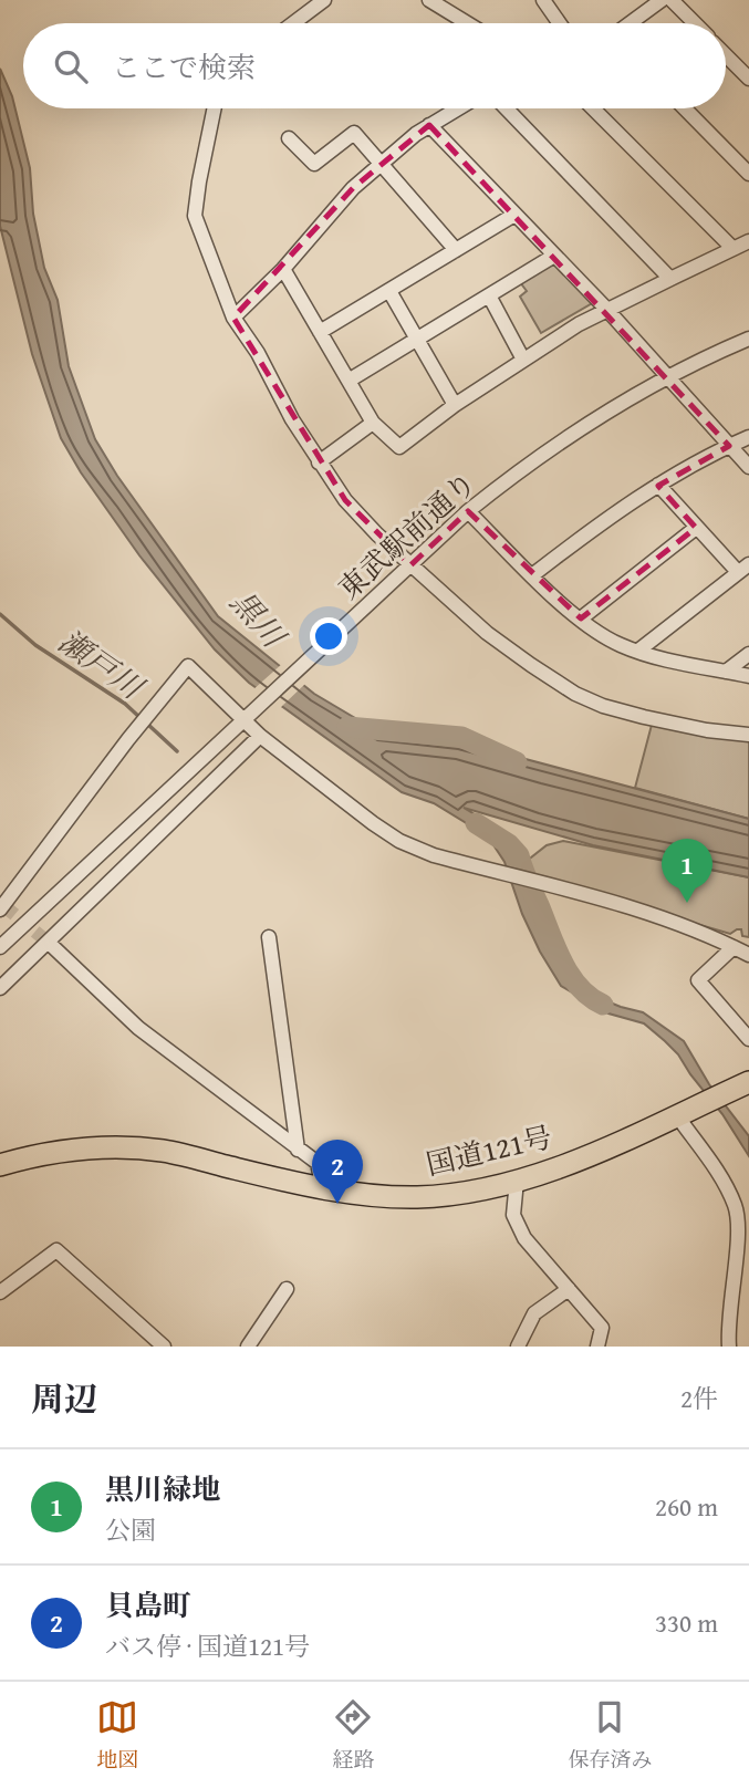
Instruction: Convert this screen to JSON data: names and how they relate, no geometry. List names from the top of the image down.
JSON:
{
  "streets": {
    "highway": ["国道121号"],
    "street": ["東武駅前通り"]
  },
  "water": ["黒川", "瀬戸川"],
  "page": {
    "search": "ここで検索",
    "pins": ["1", "2"],
    "heading": ["周辺", "2件"],
    "list": [
      {
        "mark": "1",
        "name": "黒川緑地",
        "note": "公園",
        "value": "260 m"
      },
      {
        "mark": "2",
        "name": "貝島町",
        "note": "バス停 · 国道121号",
        "value": "330 m"
      }
    ],
    "nav": ["地図", "経路", "保存済み"]
  }
}
